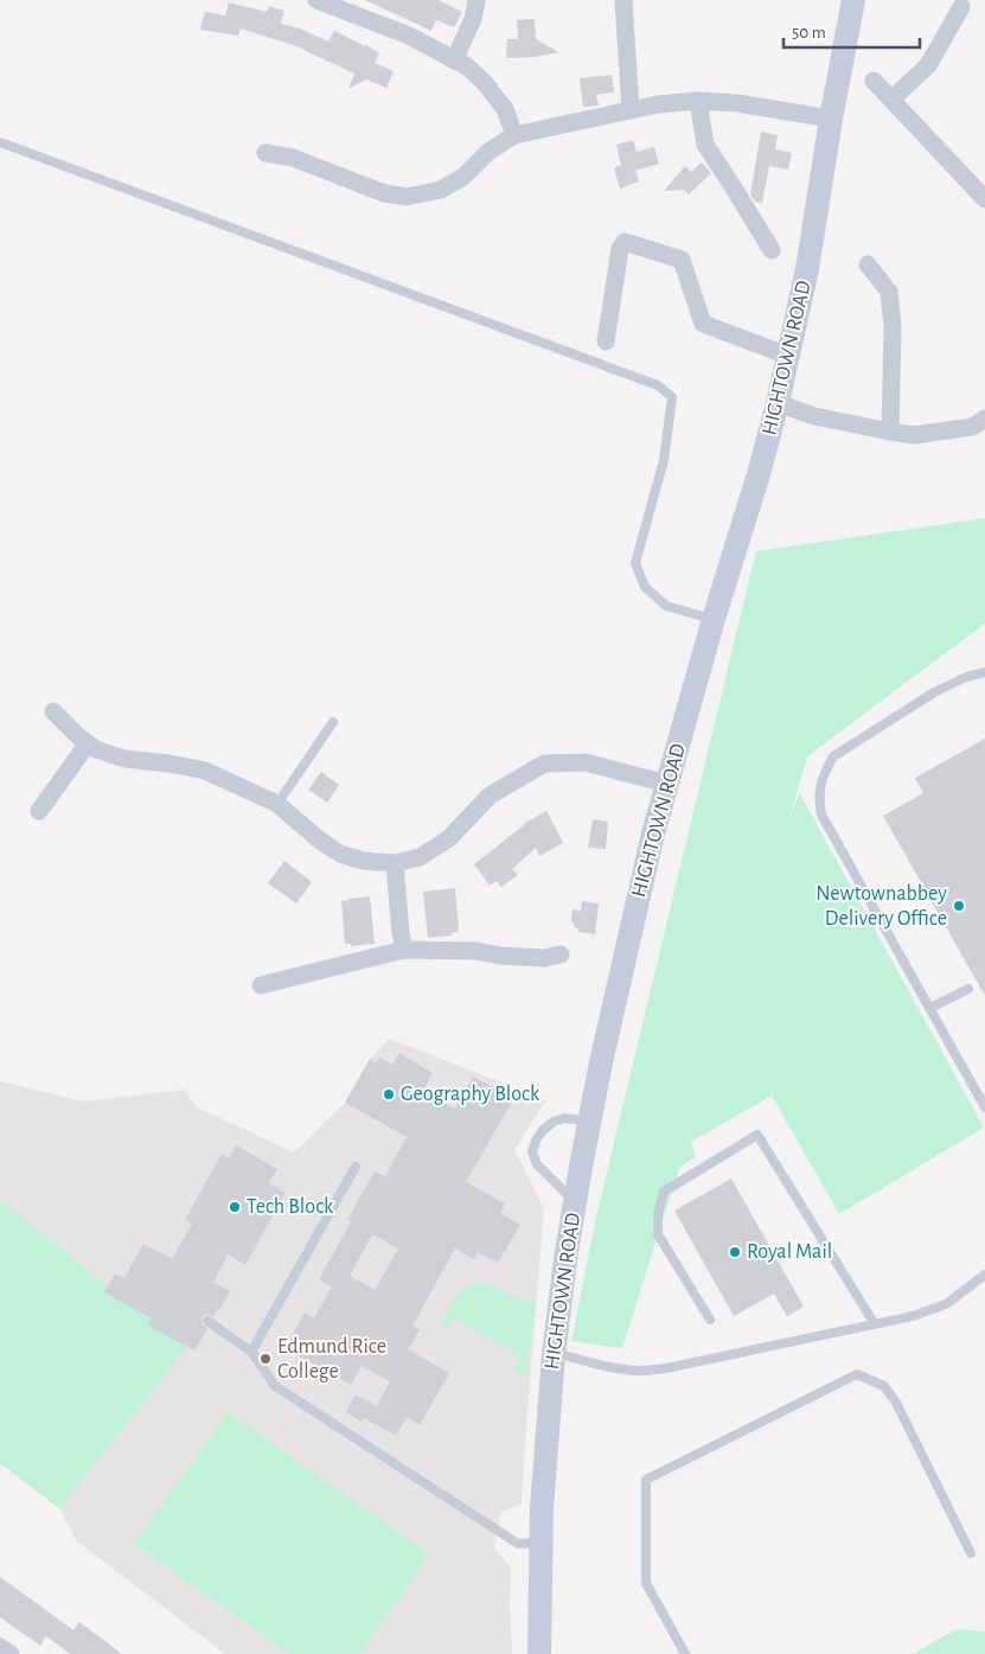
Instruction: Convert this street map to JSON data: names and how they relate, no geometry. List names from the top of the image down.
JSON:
{
  "streets": {
    "main road": ["HIGHTOWN ROAD"]
  },
  "places": [
    "Newtownabbey Delivery Office",
    "Geography Block",
    "Tech Block",
    "Royal Mail",
    "Edmund Rice College"
  ],
  "scale_bar": "50 m"
}
